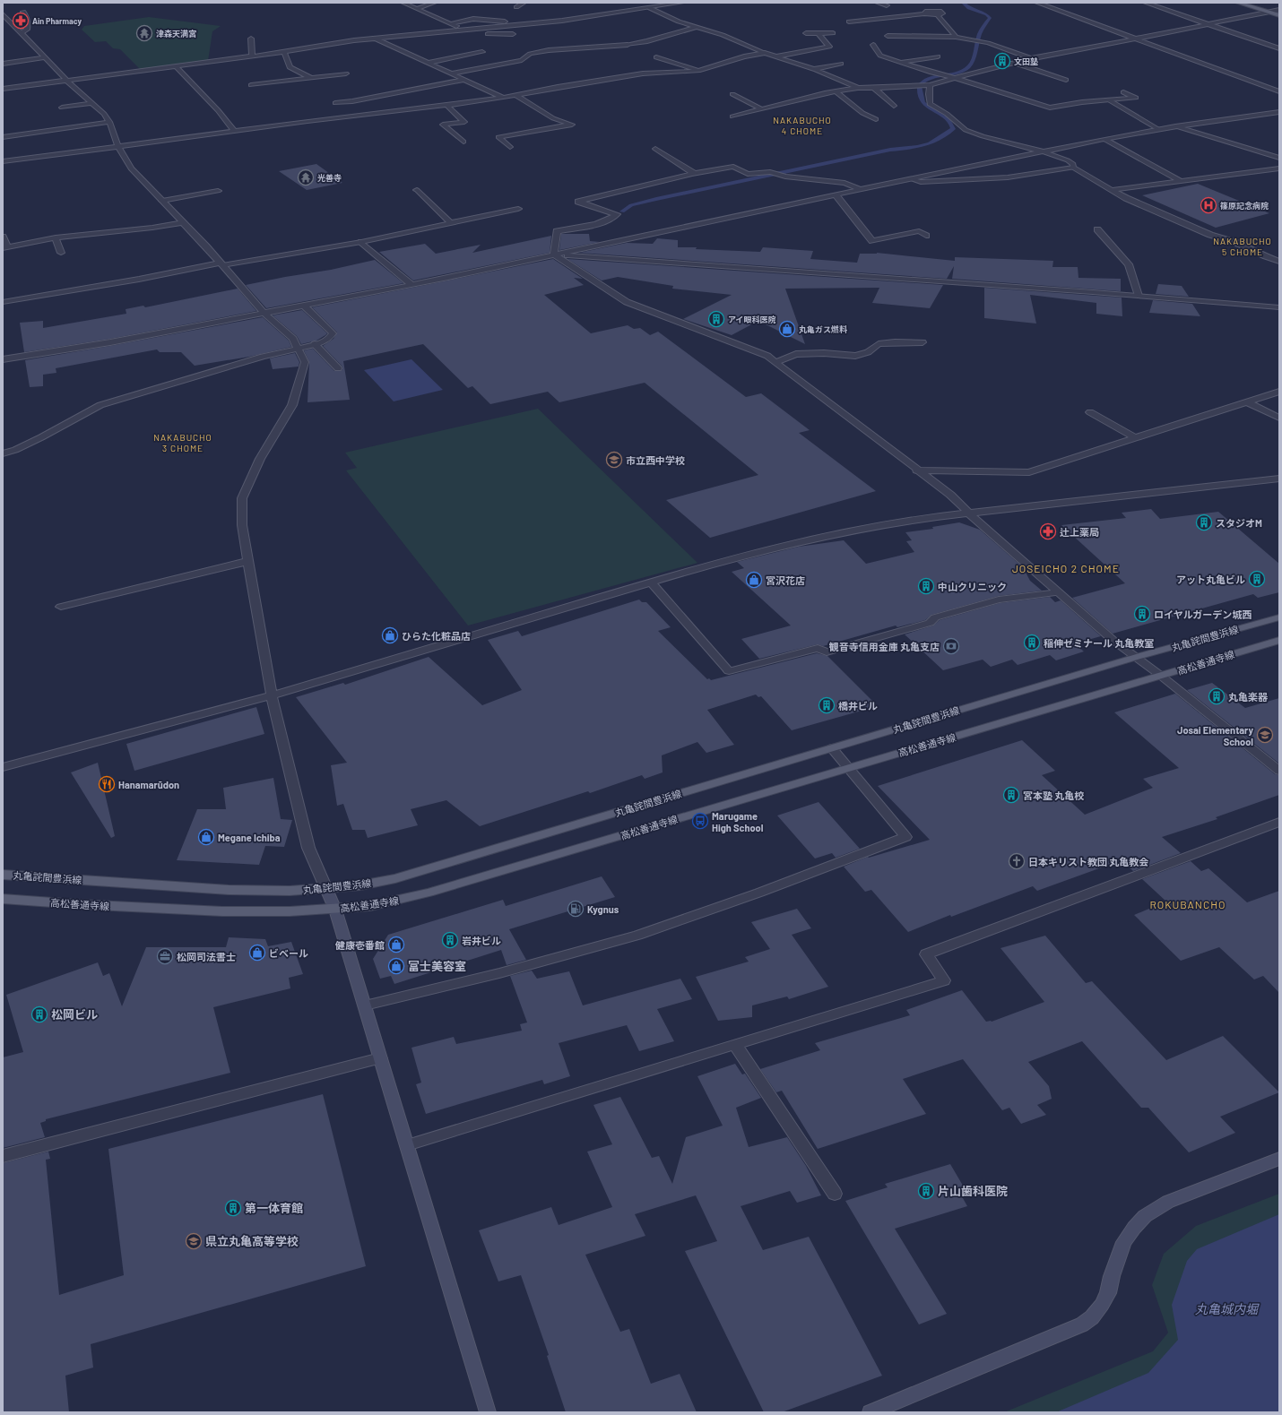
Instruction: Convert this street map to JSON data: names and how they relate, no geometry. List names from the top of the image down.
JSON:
{
  "streets": {
    "main road": ["丸亀詫間豊浜線", "高松善通寺線"]
  },
  "districts": [
    "NAKABUCHO 4 CHOME",
    "NAKABUCHO 5 CHOME",
    "NAKABUCHO 3 CHOME",
    "JOSEICHO 2 CHOME",
    "ROKUBANCHO"
  ],
  "water": ["丸亀城内堀"],
  "places": {
    "pharmacy": ["Ain Pharmacy", "辻上薬局"],
    "temple": ["津森天満宮", "光善寺"],
    "building": [
      "文田塾",
      "アイ眼科医院",
      "スタジオM",
      "アット丸亀ビル",
      "中山クリニック",
      "ロイヤルガーデン城西",
      "稲伸ゼミナール 丸亀教室",
      "丸亀楽器",
      "橋井ビル",
      "宮本塾 丸亀校",
      "岩井ビル",
      "松岡ビル",
      "片山歯科医院",
      "第一体育館"
    ],
    "hospital": ["篠原記念病院"],
    "shop": [
      "丸亀ガス燃料",
      "宮沢花店",
      "ひらた化粧品店",
      "Megane Ichiba",
      "健康壱番館",
      "ビベール",
      "富士美容室"
    ],
    "school or university": ["市立西中学校", "Josai Elementary School", "県立丸亀高等学校"],
    "bank": ["観音寺信用金庫 丸亀支店"],
    "restaurant": ["Hanamarūdon"],
    "bus stop": ["Marugame High School"],
    "church": ["日本キリスト教団 丸亀教会"],
    "fuel station": ["Kygnus"],
    "office": ["松岡司法書士"]
  }
}
